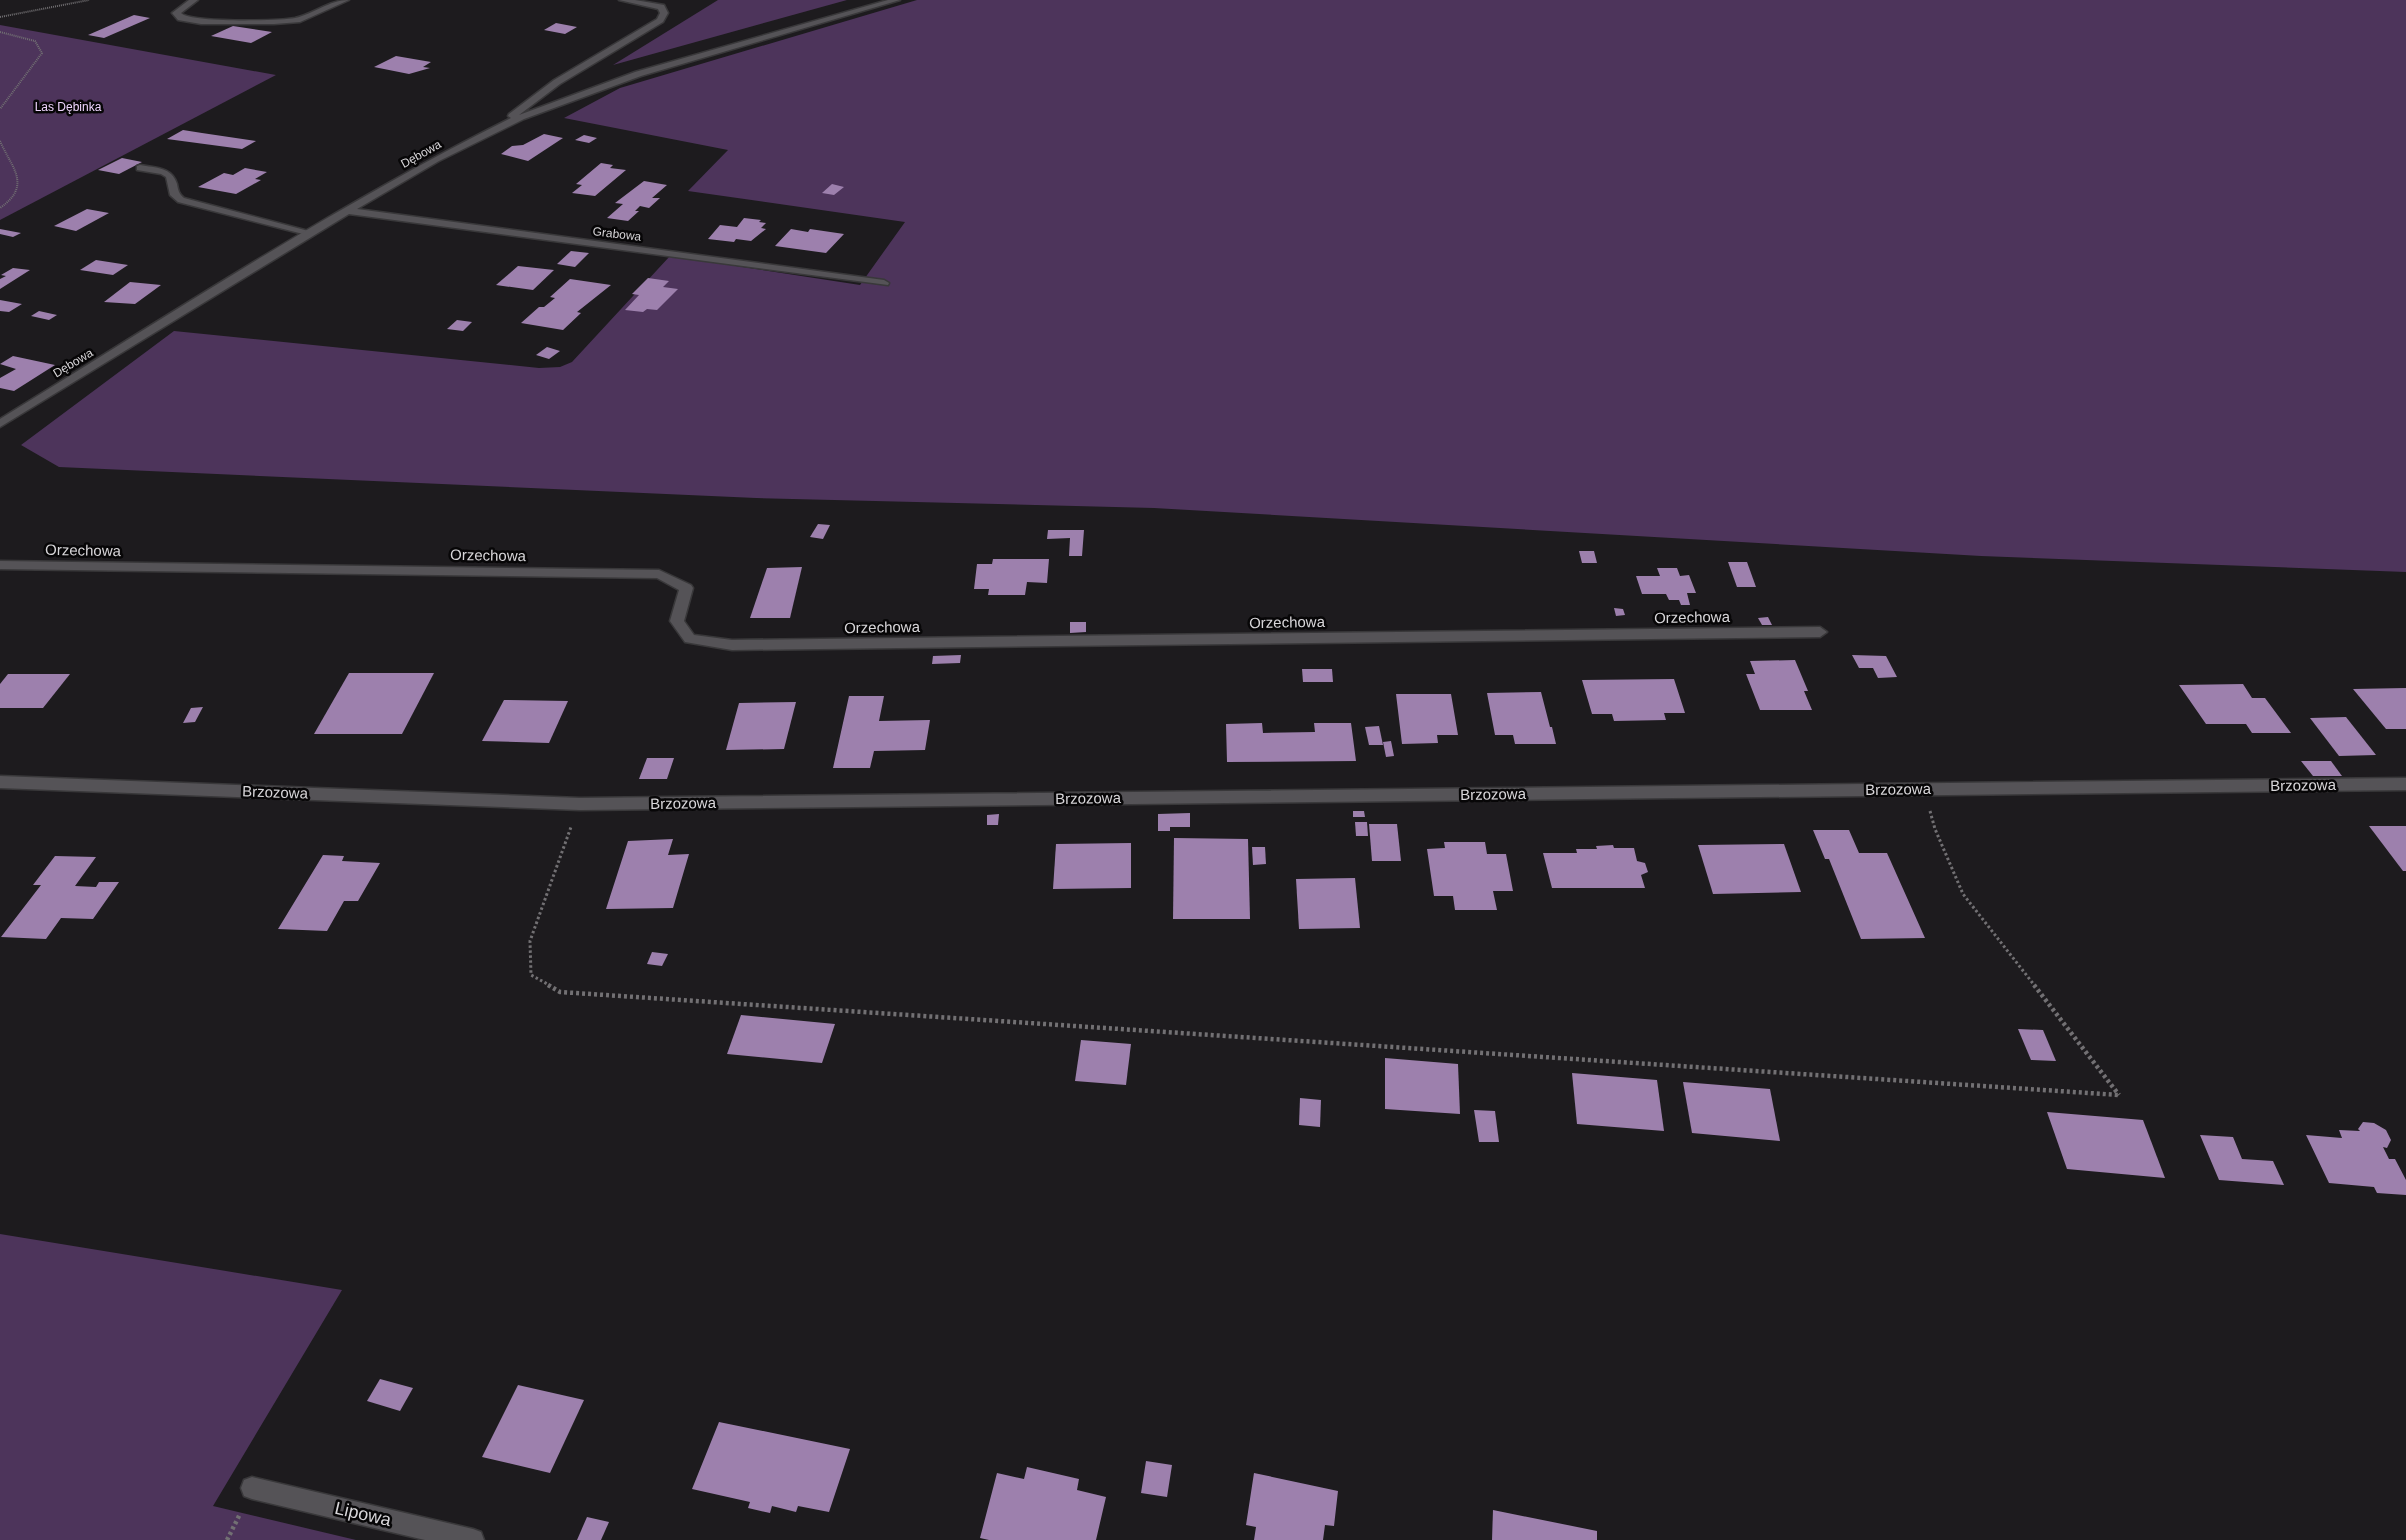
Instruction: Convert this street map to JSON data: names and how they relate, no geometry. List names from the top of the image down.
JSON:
{
  "streets": {
    "street": [
      "Dębowa",
      "Grabowa",
      "Orzechowa",
      "Brzozowa",
      "Lipowa"
    ]
  },
  "crossings": [
    ["Dębowa", "Grabowa"]
  ],
  "parks": ["Las Dębinka"]
}
